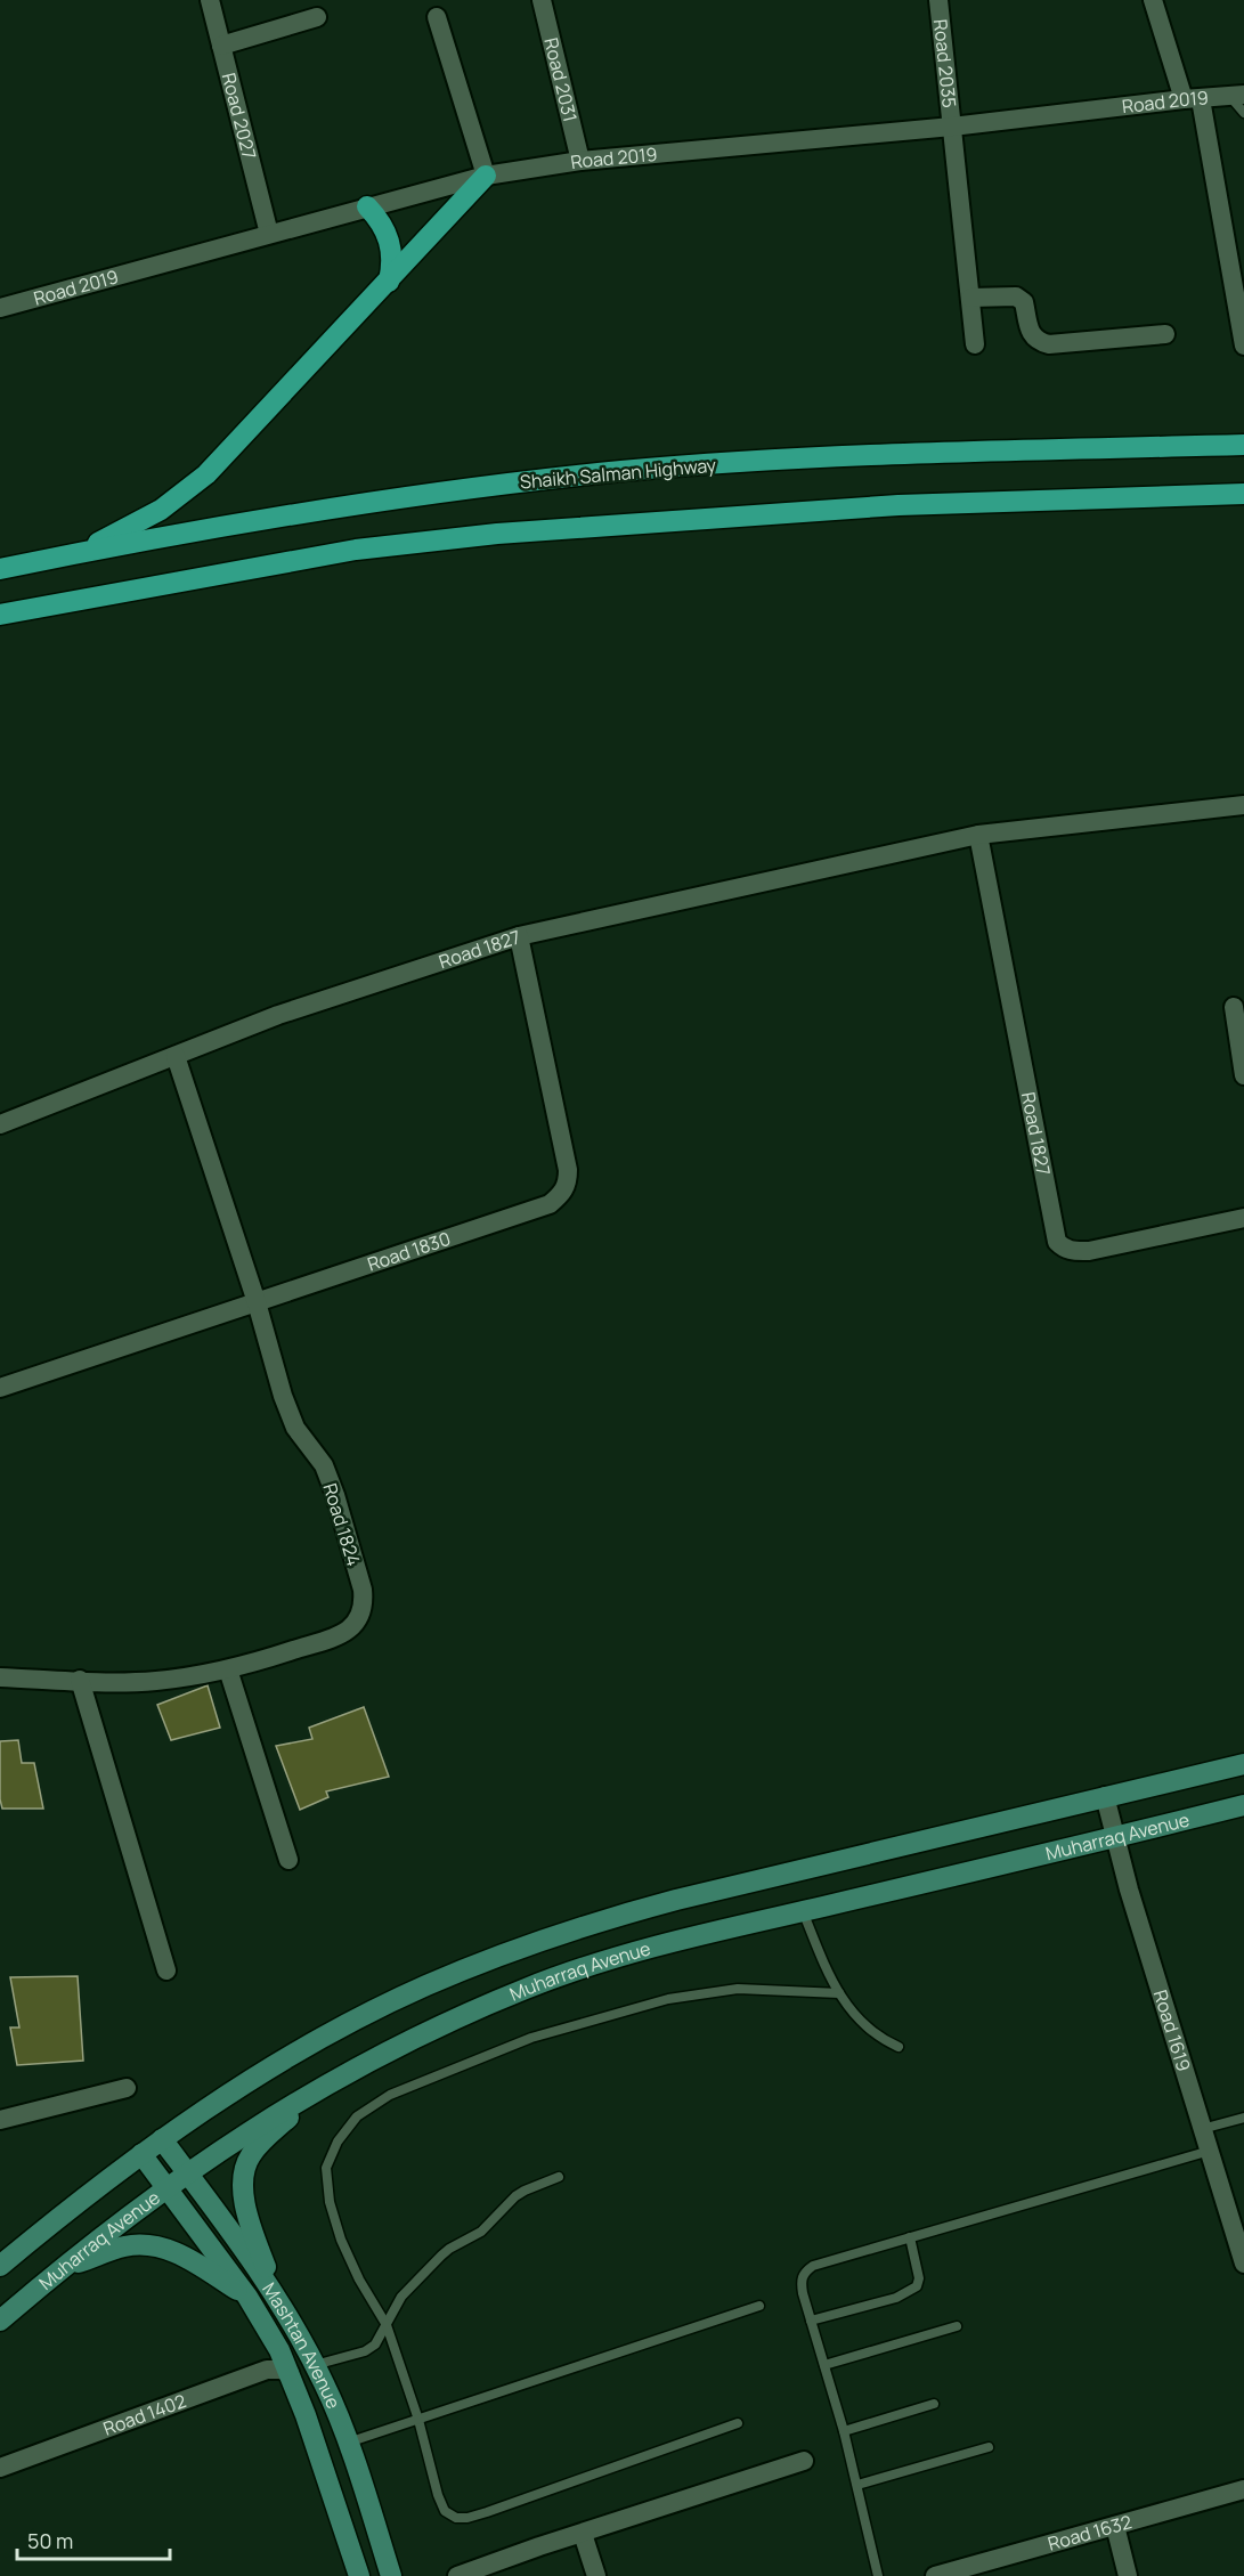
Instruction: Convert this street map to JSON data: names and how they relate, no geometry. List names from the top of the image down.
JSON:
{
  "streets": {
    "main road": ["Shaikh Salman Highway", "Muharraq Avenue", "Mashtan Avenue"],
    "street": [
      "Road 2035",
      "Road 2031",
      "Road 2019",
      "Road 2027",
      "Road 1827",
      "Road 1830",
      "Road 1824",
      "Road 1619",
      "Road 1402",
      "Road 1632"
    ]
  },
  "crossings": [
    ["Road 2035", "Road 2019"],
    ["Road 2031", "Road 2019"],
    ["Road 2019", "Road 2027"],
    ["Road 1827", "Road 1830"],
    ["Road 1827", "Road 1824"],
    ["Road 1830", "Road 1824"],
    ["Muharraq Avenue", "Road 1619"],
    ["Muharraq Avenue", "Mashtan Avenue"],
    ["Mashtan Avenue", "Road 1402"]
  ],
  "scale_bar": "50 m"
}
